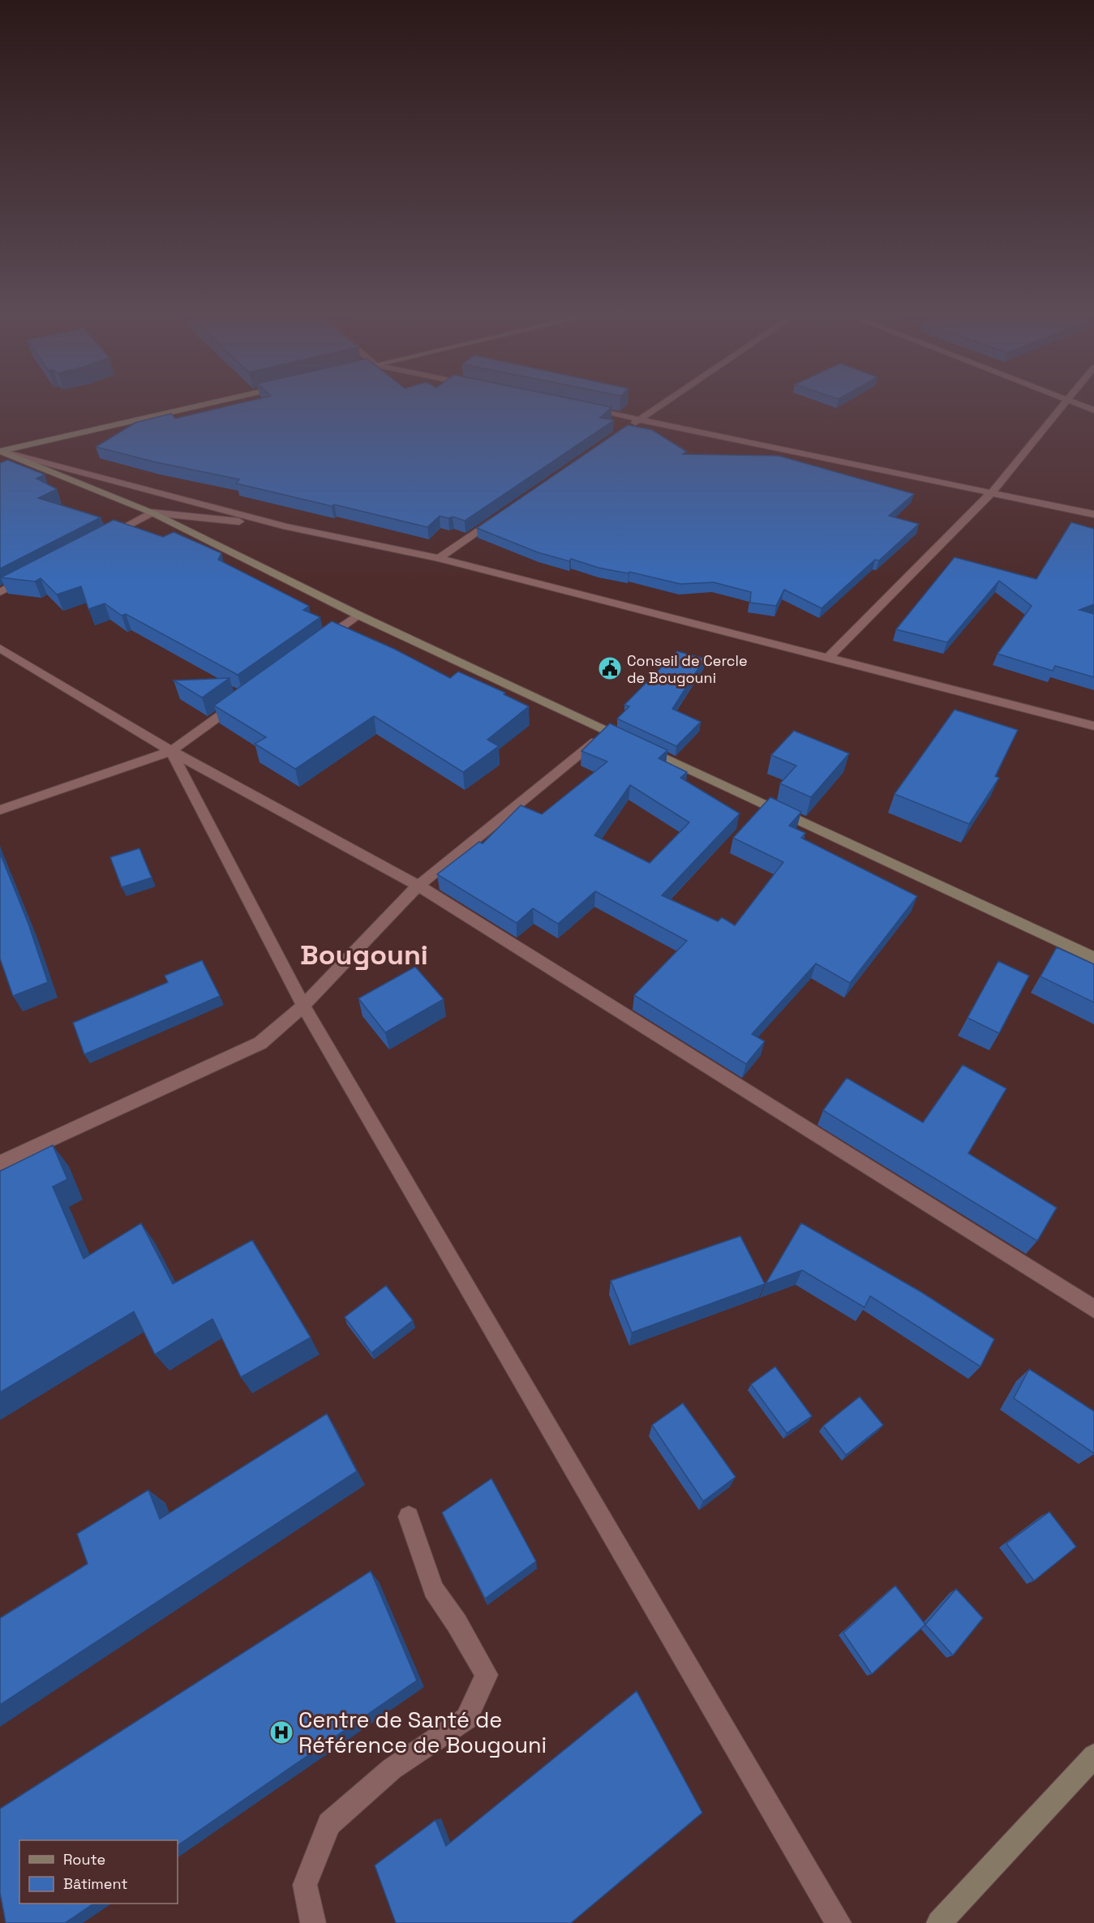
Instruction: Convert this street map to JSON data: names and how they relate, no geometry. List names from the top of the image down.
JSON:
{
  "districts": ["Bougouni"],
  "places": {
    "public building": ["Conseil de Cercle de Bougouni"],
    "hospital": ["Centre de Santé de Référence de Bougouni"]
  },
  "legend": ["Route", "Bâtiment"]
}
